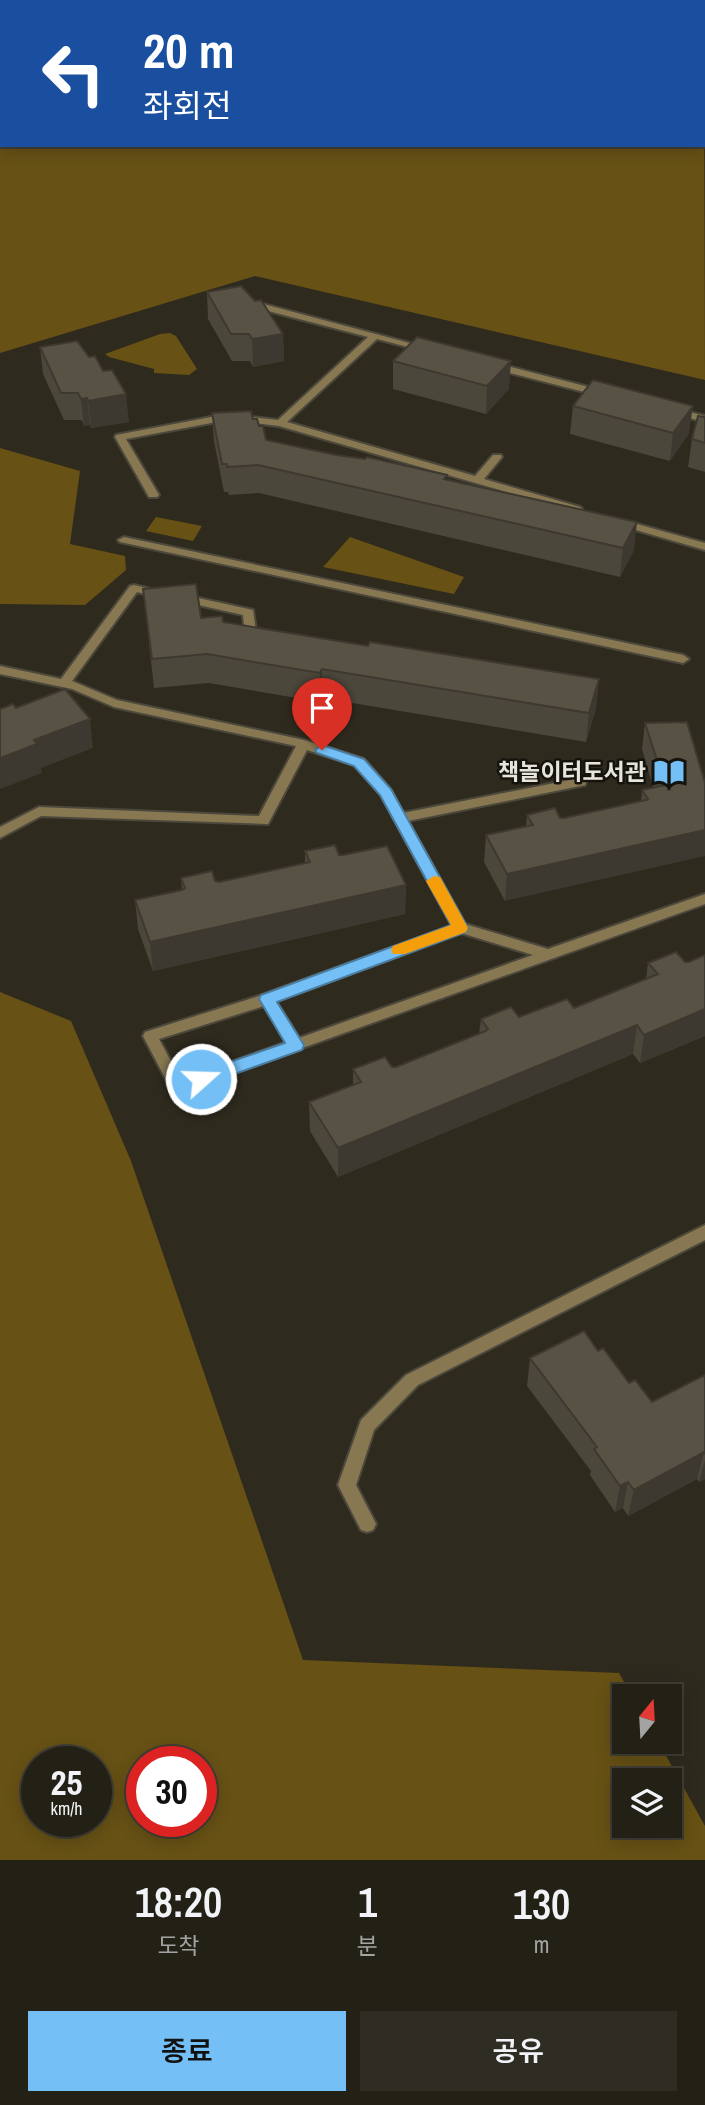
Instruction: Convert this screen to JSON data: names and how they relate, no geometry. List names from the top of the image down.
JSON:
{
  "places": {
    "library": ["책놀이터도서관"]
  },
  "north": "top",
  "page": {
    "turn": ["20 m", "좌회전"],
    "speed": "25 km/h",
    "limit": "30",
    "eta": [
      "18:20",
      "도착",
      "1",
      "분",
      "130",
      "m"
    ],
    "buttons": ["종료", "공유"]
  }
}
